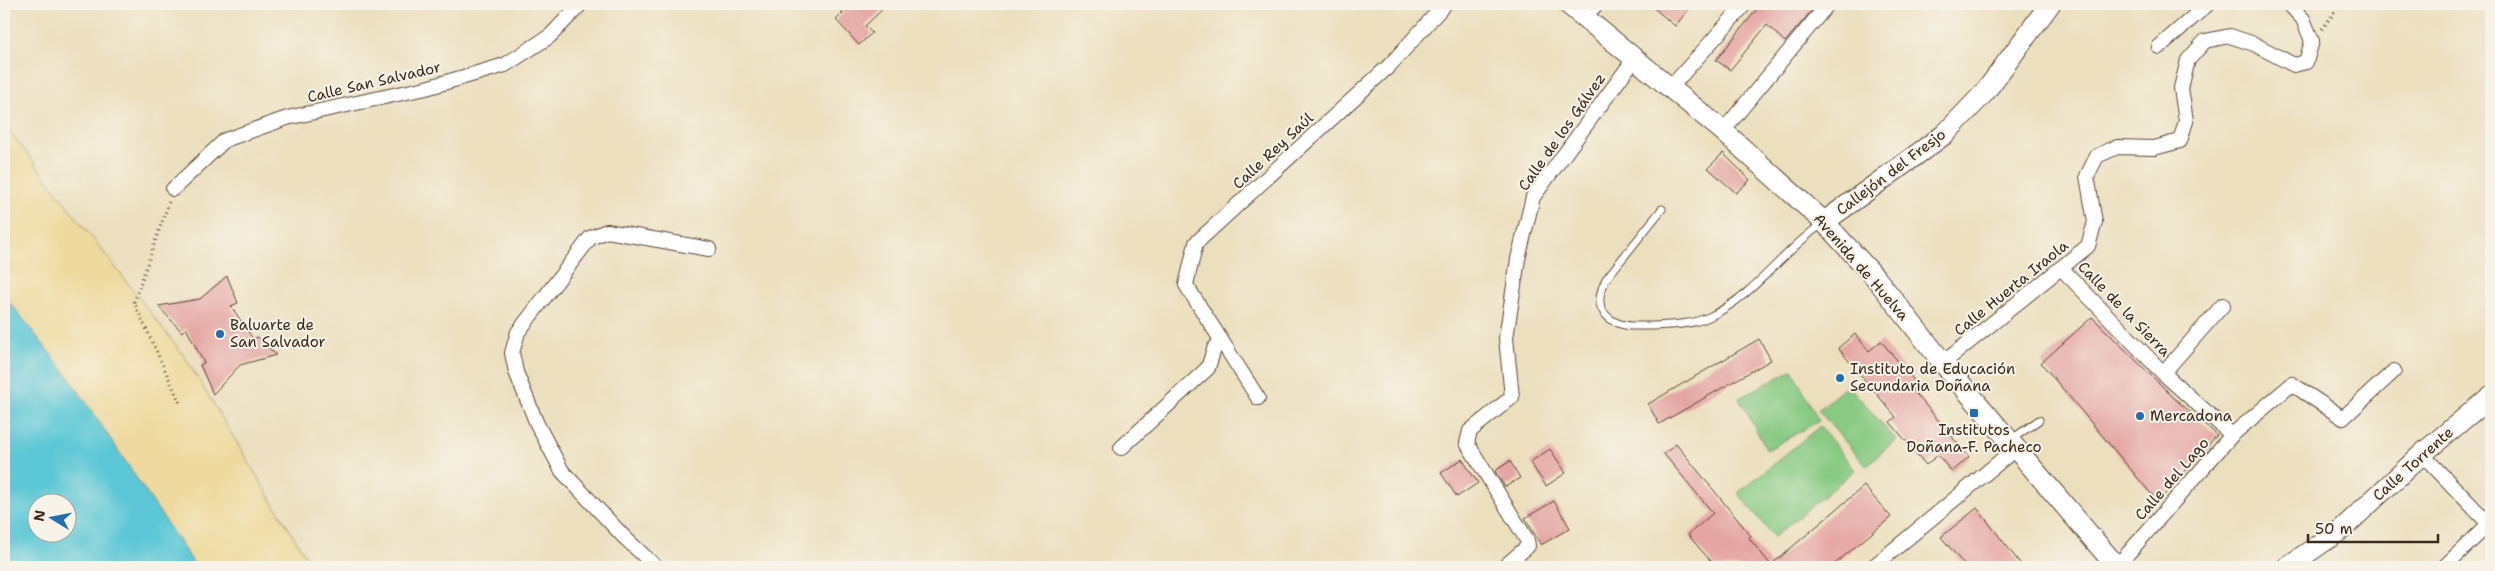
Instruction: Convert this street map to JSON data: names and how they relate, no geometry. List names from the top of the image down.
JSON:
{
  "streets": {
    "street": [
      "Calle San Salvador",
      "Calle de los Gálvez",
      "Calle Rey Saúl",
      "Callejón del Fresjo",
      "Avenida de Huelva",
      "Calle Huerta Iraola",
      "Calle de la Sierra",
      "Calle Torrente",
      "Calle del Lago"
    ]
  },
  "crossings": [
    ["Calle de los Gálvez", "Avenida de Huelva"],
    ["Callejón del Fresjo", "Avenida de Huelva"],
    ["Avenida de Huelva", "Calle Huerta Iraola"],
    ["Avenida de Huelva", "Calle del Lago"],
    ["Calle Huerta Iraola", "Calle de la Sierra"],
    ["Calle de la Sierra", "Calle del Lago"]
  ],
  "places": {
    "other": ["Baluarte de San Salvador", "Instituto de Educación Secundaria Doñana", "Mercadona"],
    "transit": ["Institutos Doñana-F. Pacheco"]
  },
  "scale_bar": "50 m",
  "north": "left"
}
